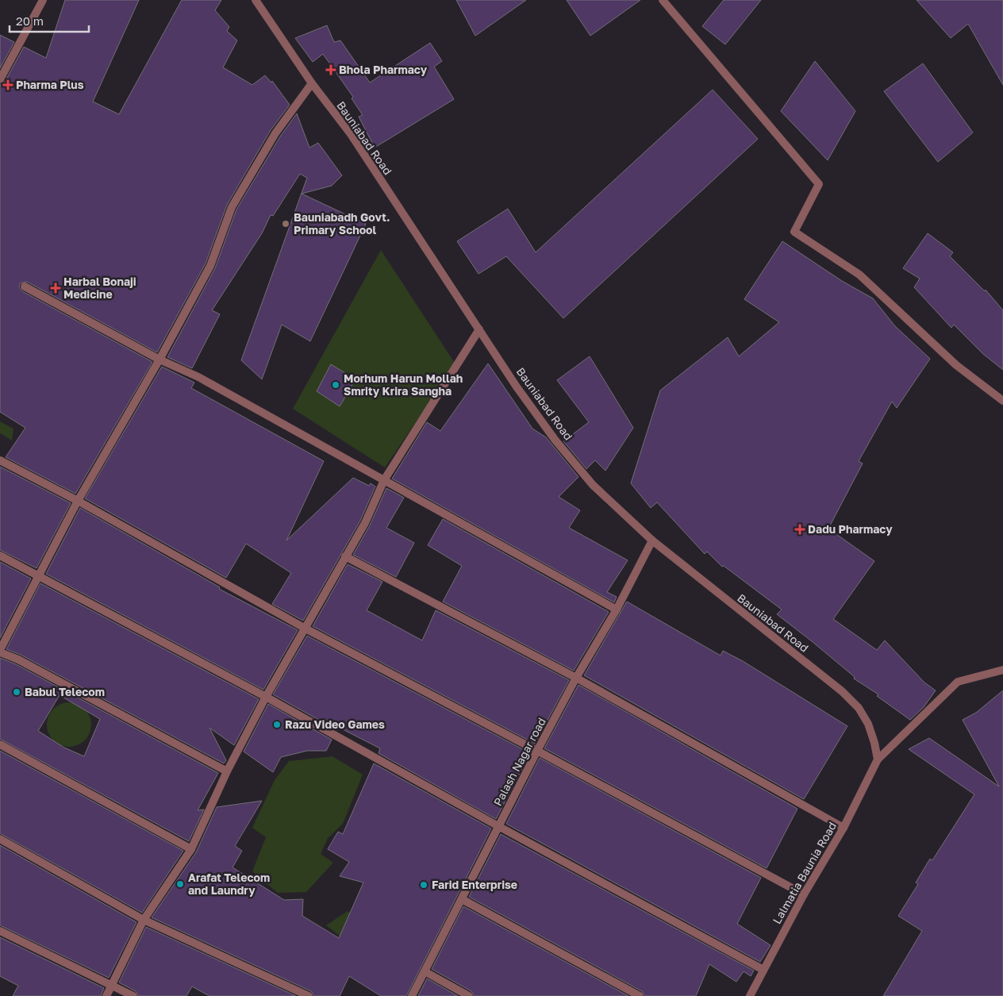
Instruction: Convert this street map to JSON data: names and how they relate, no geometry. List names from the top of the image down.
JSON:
{
  "streets": {
    "street": ["Bauniabad Road", "Palash Nagar road", "Lalmatia Baunia Road"]
  },
  "crossings": [
    ["Bauniabad Road", "Palash Nagar road"],
    ["Bauniabad Road", "Lalmatia Baunia Road"]
  ],
  "places": {
    "health": [
      "Bhola Pharmacy",
      "Pharma Plus",
      "Harbal Bonaji Medicine",
      "Dadu Pharmacy"
    ],
    "other": [
      "Bauniabadh Govt. Primary School",
      "Morhum Harun Mollah Smrity Krira Sangha",
      "Babul Telecom",
      "Razu Video Games",
      "Arafat Telecom and Laundry",
      "Farid Enterprise"
    ]
  },
  "scale_bar": "20 m"
}
